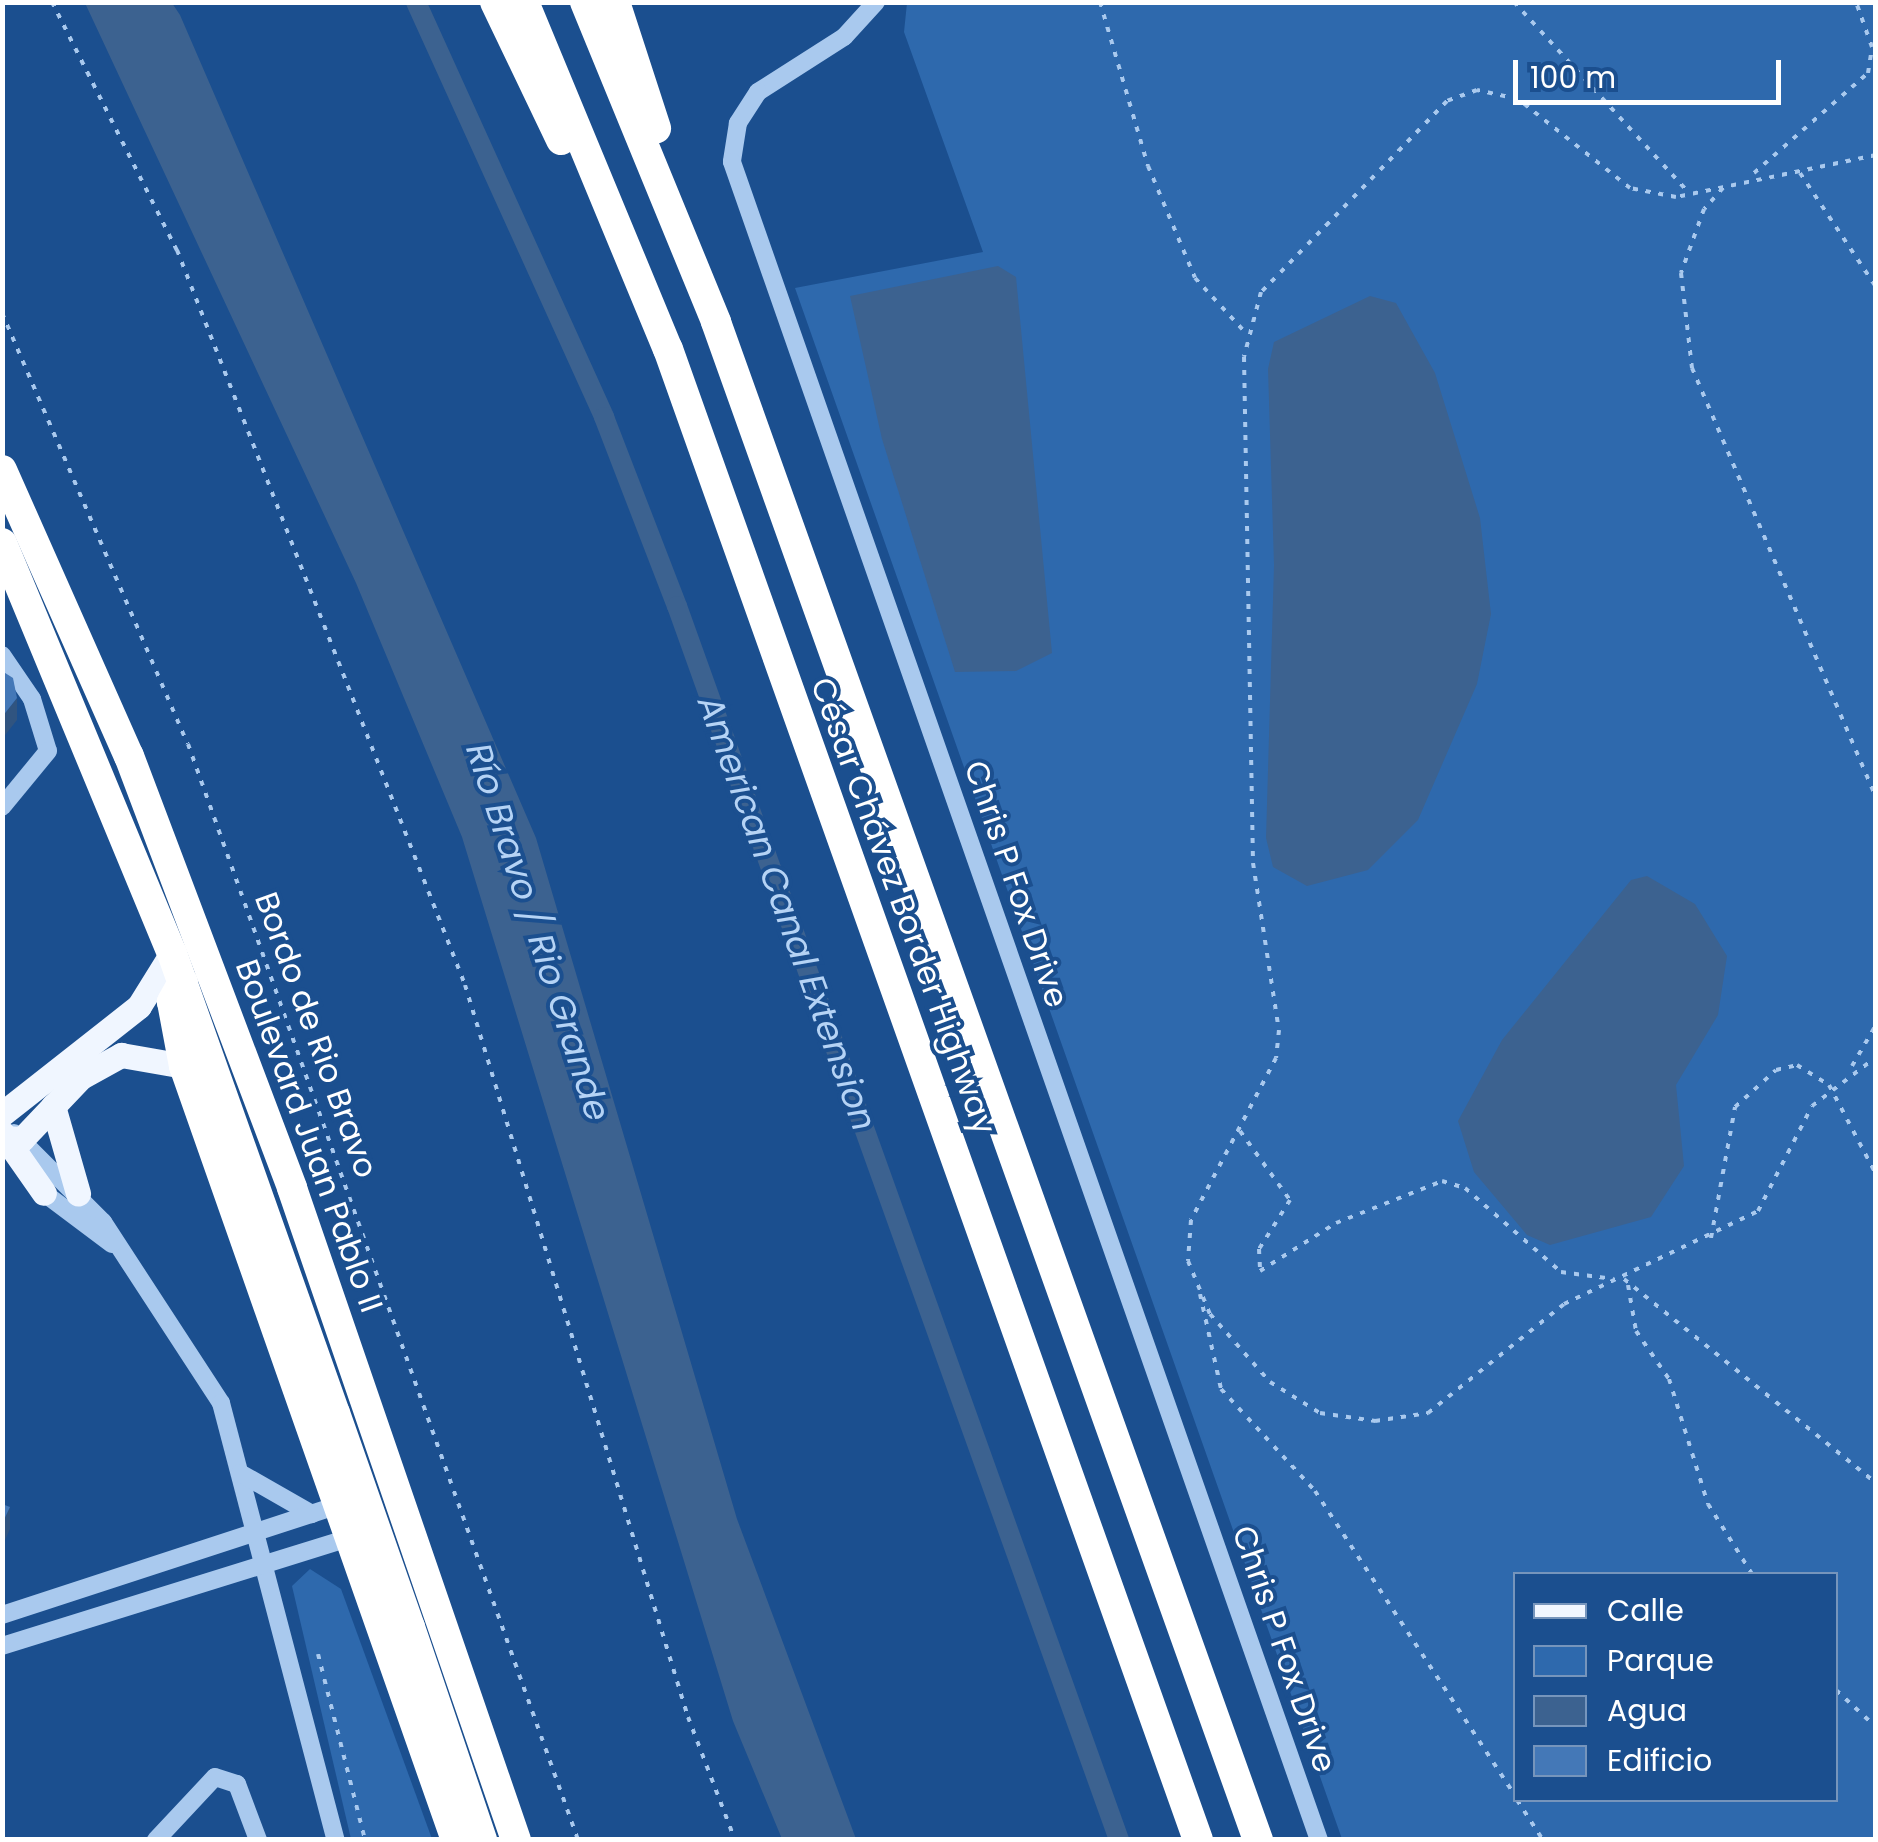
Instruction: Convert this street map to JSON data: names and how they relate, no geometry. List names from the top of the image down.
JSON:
{
  "streets": {
    "highway": ["César Chávez Border Highway", "Boulevard Juan Pablo II"],
    "street": ["Chris P Fox Drive"],
    "path": ["Bordo de Rio Bravo"]
  },
  "water": ["American Canal Extension", "Río Bravo / Rio Grande"],
  "legend": [
    "Calle",
    "Parque",
    "Agua",
    "Edificio"
  ],
  "scale_bar": "100 m"
}
